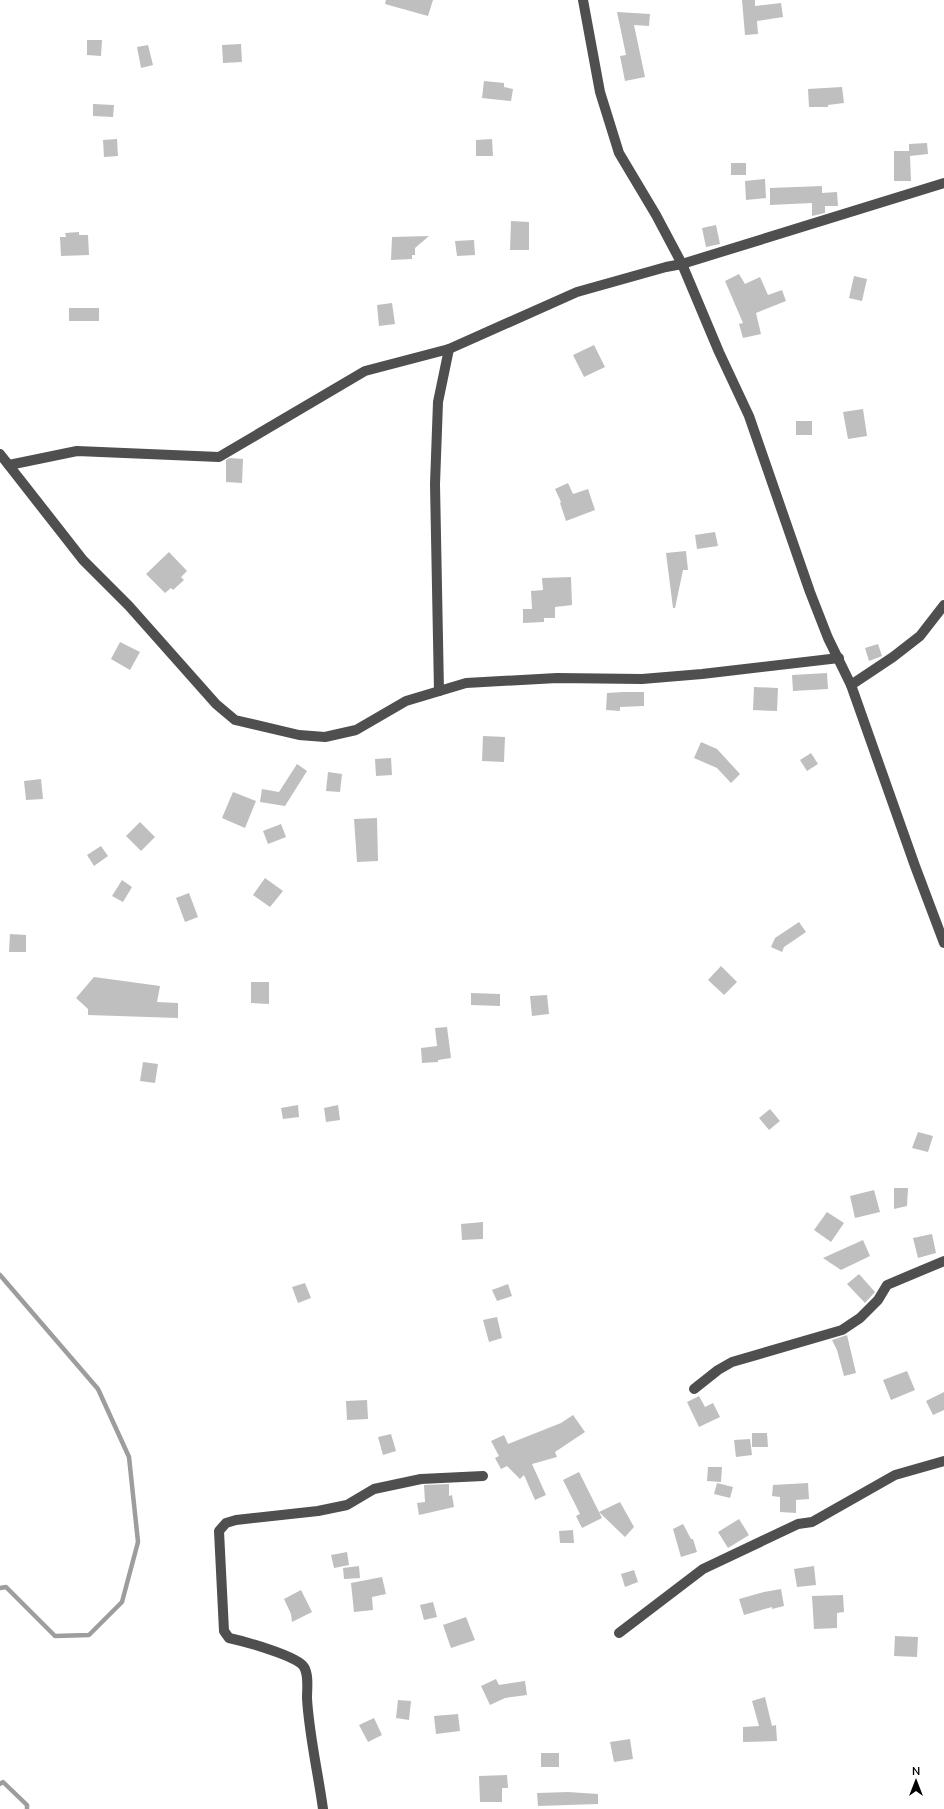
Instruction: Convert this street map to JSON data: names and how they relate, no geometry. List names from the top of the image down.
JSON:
{
  "north": "top"
}
